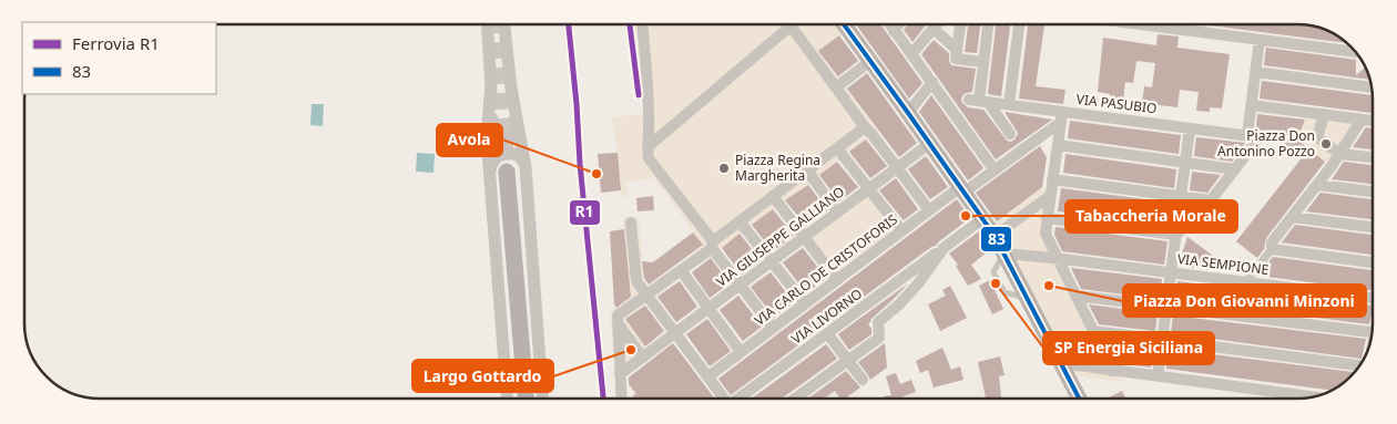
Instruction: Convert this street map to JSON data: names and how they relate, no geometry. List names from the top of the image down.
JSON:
{
  "streets": {
    "street": [
      "VIA PASUBIO",
      "VIA GIUSEPPE GALLIANO",
      "VIA SEMPIONE",
      "VIA CARLO DE CRISTOFORIS",
      "VIA LIVORNO"
    ]
  },
  "crossings": [
    ["VIA PASUBIO", "VIA CARLO DE CRISTOFORIS"]
  ],
  "places": [
    "Piazza Don Antonino Pozzo",
    "Piazza Regina Margherita",
    "Avola",
    "Tabaccheria Morale",
    "SP Energia Siciliana",
    "Piazza Don Giovanni Minzoni",
    "Largo Gottardo"
  ],
  "lines": ["rail line R1", "transit line 83"],
  "legend": ["Ferrovia R1", "83"]
}
